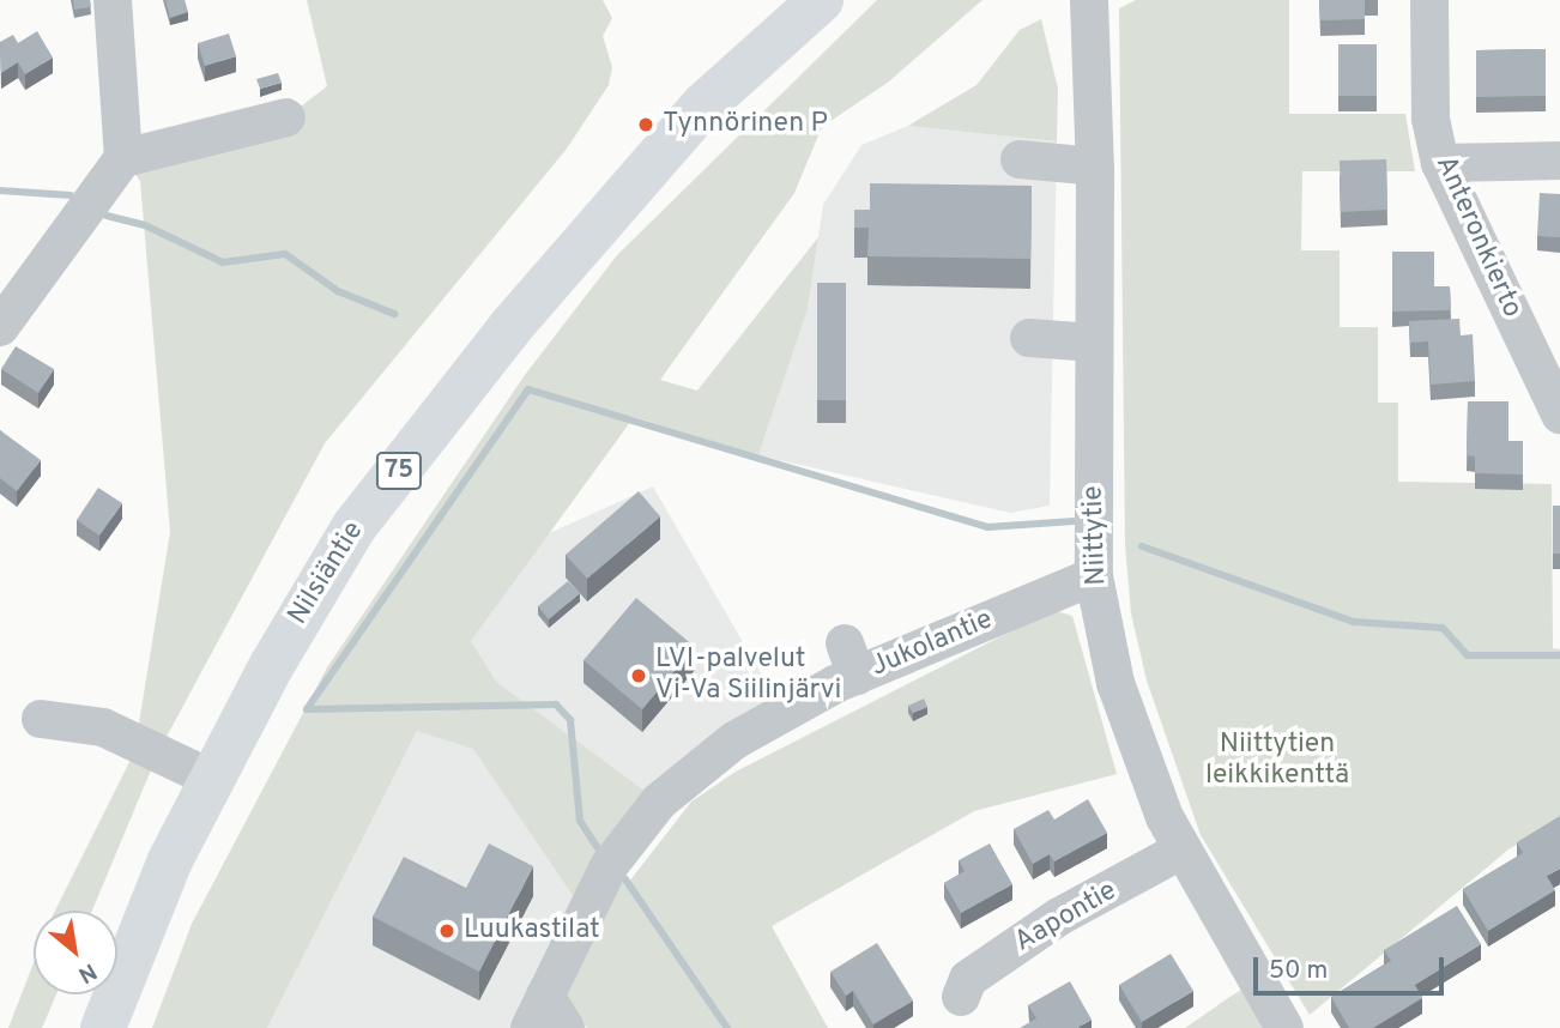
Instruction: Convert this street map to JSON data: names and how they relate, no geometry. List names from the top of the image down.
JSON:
{
  "streets": {
    "main road": ["75", "Nilsiäntie"],
    "street": [
      "Anteronkierto",
      "Niittytie",
      "Jukolantie",
      "Aapontie"
    ]
  },
  "crossings": [
    ["Niittytie", "Jukolantie"],
    ["Niittytie", "Aapontie"]
  ],
  "parks": ["Niittytien leikkikenttä"],
  "places": ["Tynnörinen P", "LVI-palvelut Vi-Va Siilinjärvi", "Luukastilat"],
  "scale_bar": "50 m",
  "north": "bottom right"
}
